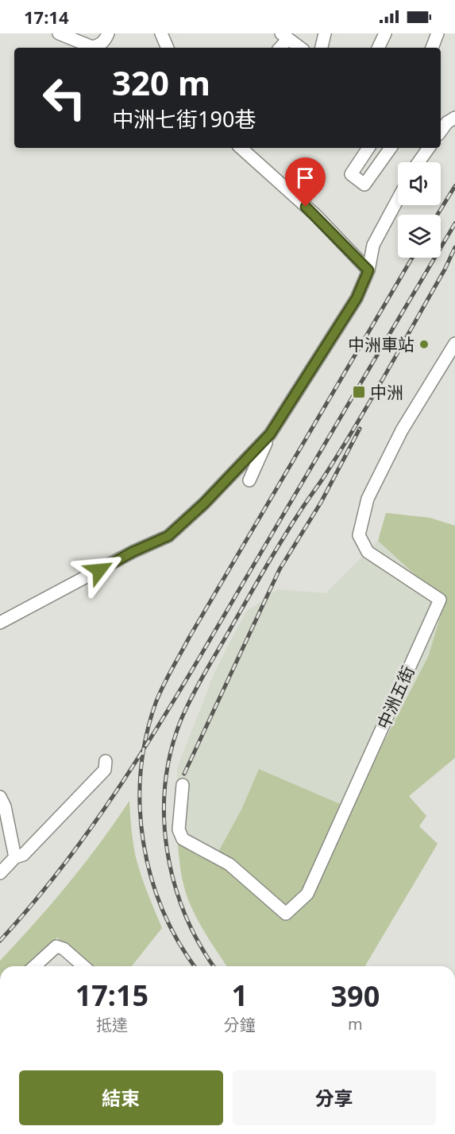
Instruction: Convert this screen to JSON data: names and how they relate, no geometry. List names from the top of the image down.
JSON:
{
  "streets": {
    "street": ["中洲五街"]
  },
  "places": {
    "other": ["中洲車站"],
    "transit": ["中洲"]
  },
  "page": {
    "status": "17:14",
    "turn": ["320 m", "中洲七街190巷"],
    "eta": [
      "17:15",
      "抵達",
      "1",
      "分鐘",
      "390",
      "m"
    ],
    "buttons": ["結束", "分享"]
  }
}
